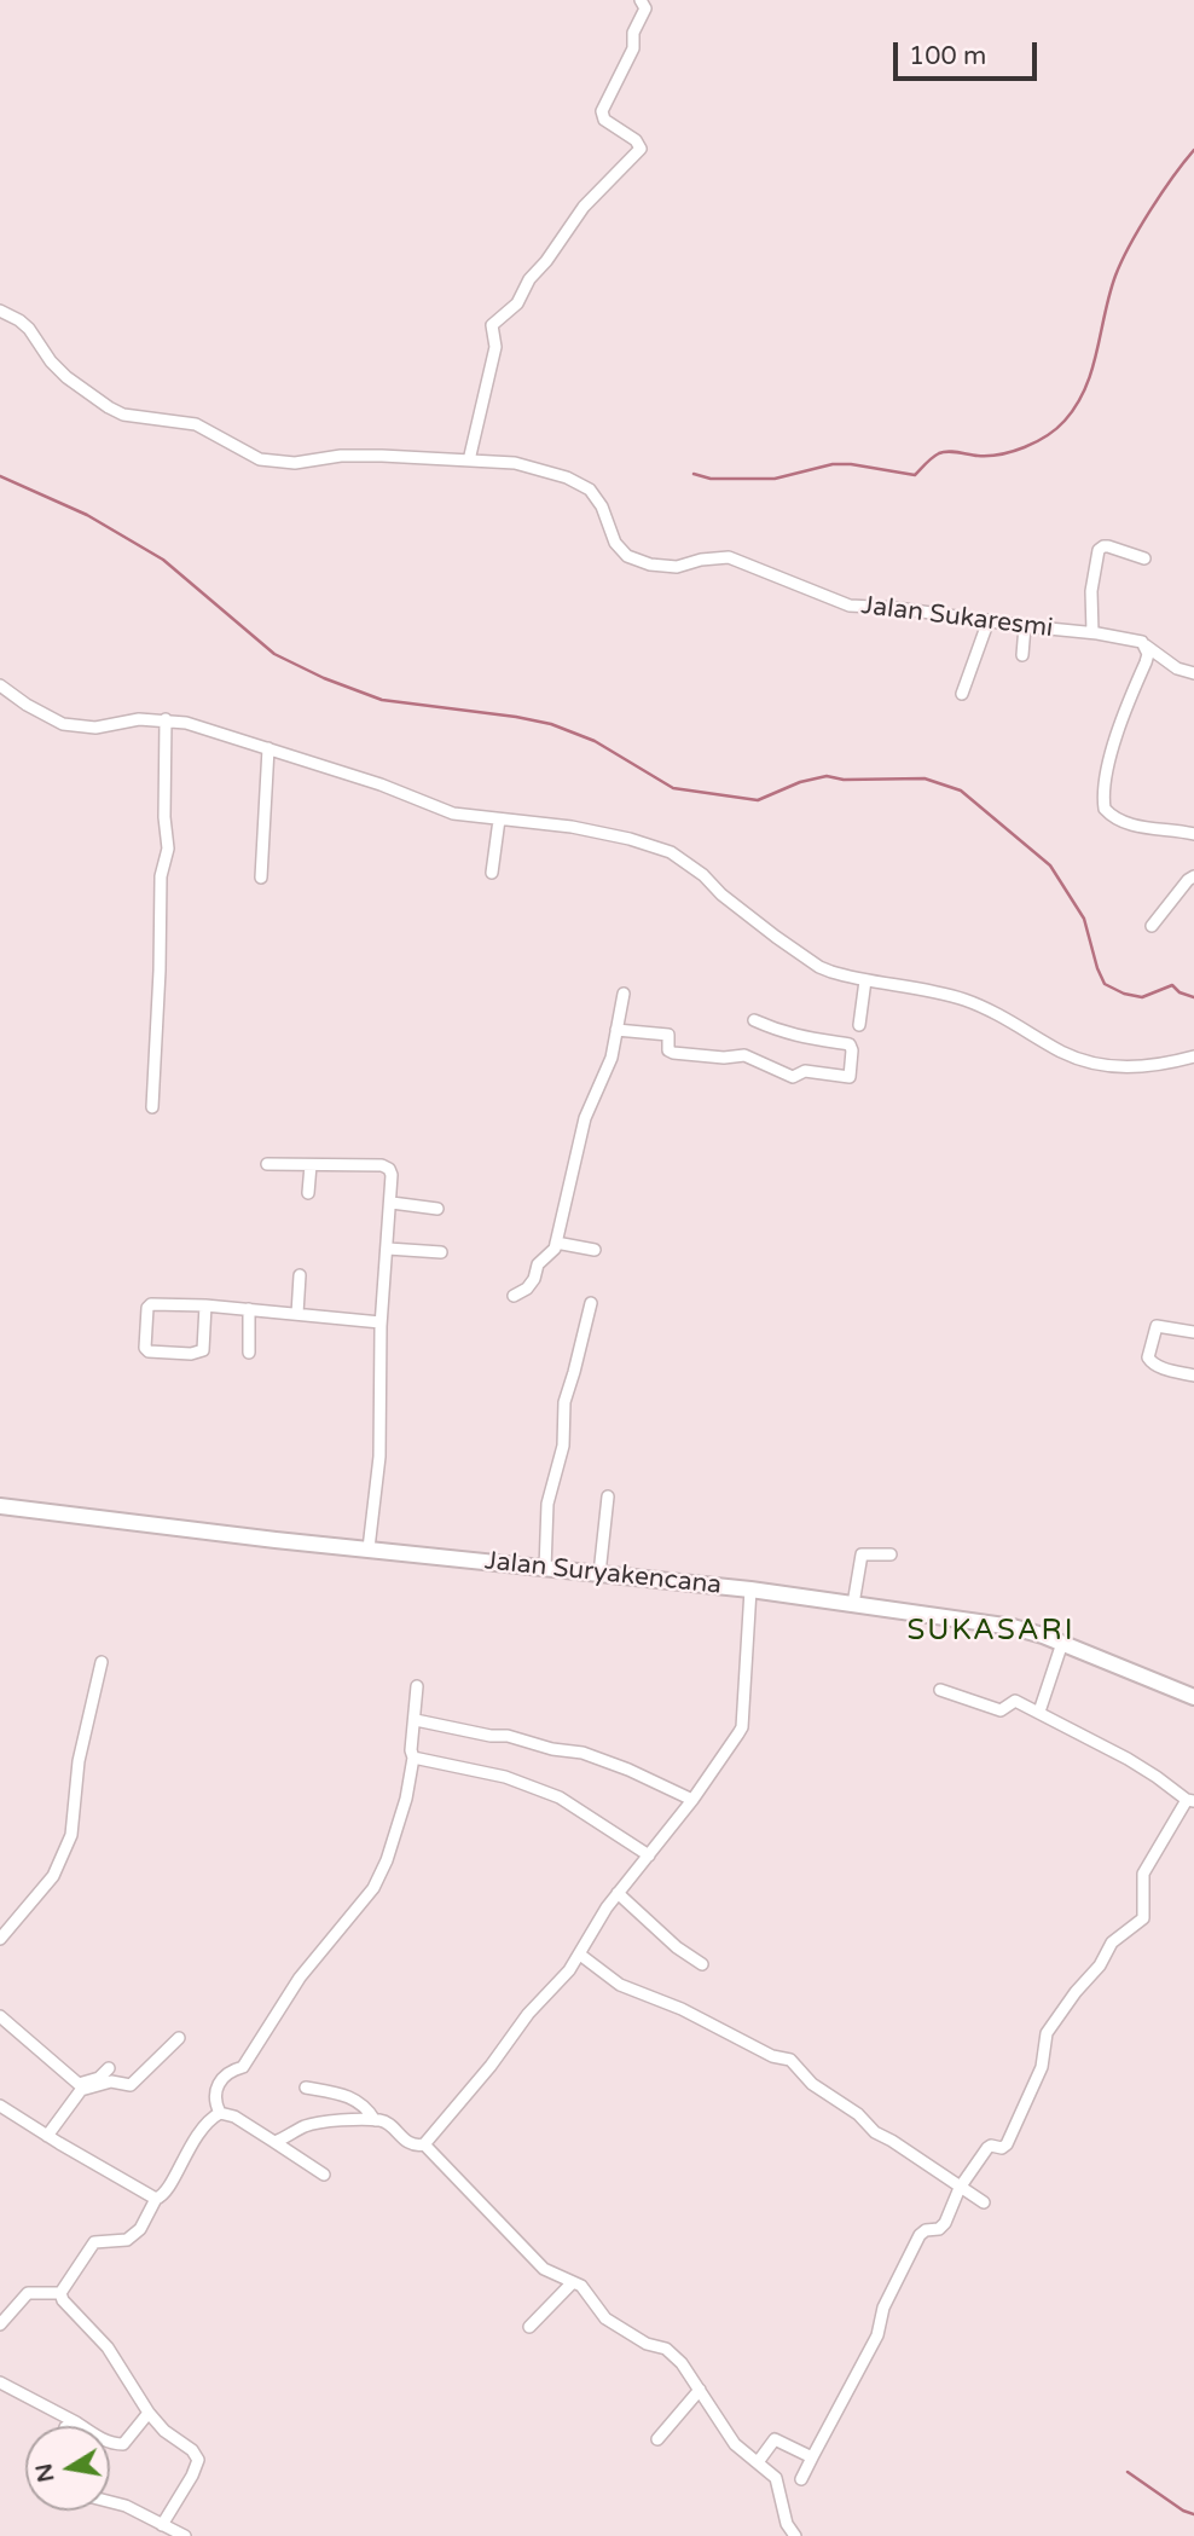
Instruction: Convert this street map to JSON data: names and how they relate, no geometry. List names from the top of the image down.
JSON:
{
  "streets": {
    "street": ["Jalan Sukaresmi", "Jalan Suryakencana"]
  },
  "districts": ["SUKASARI"],
  "scale_bar": "100 m",
  "north": "left"
}
